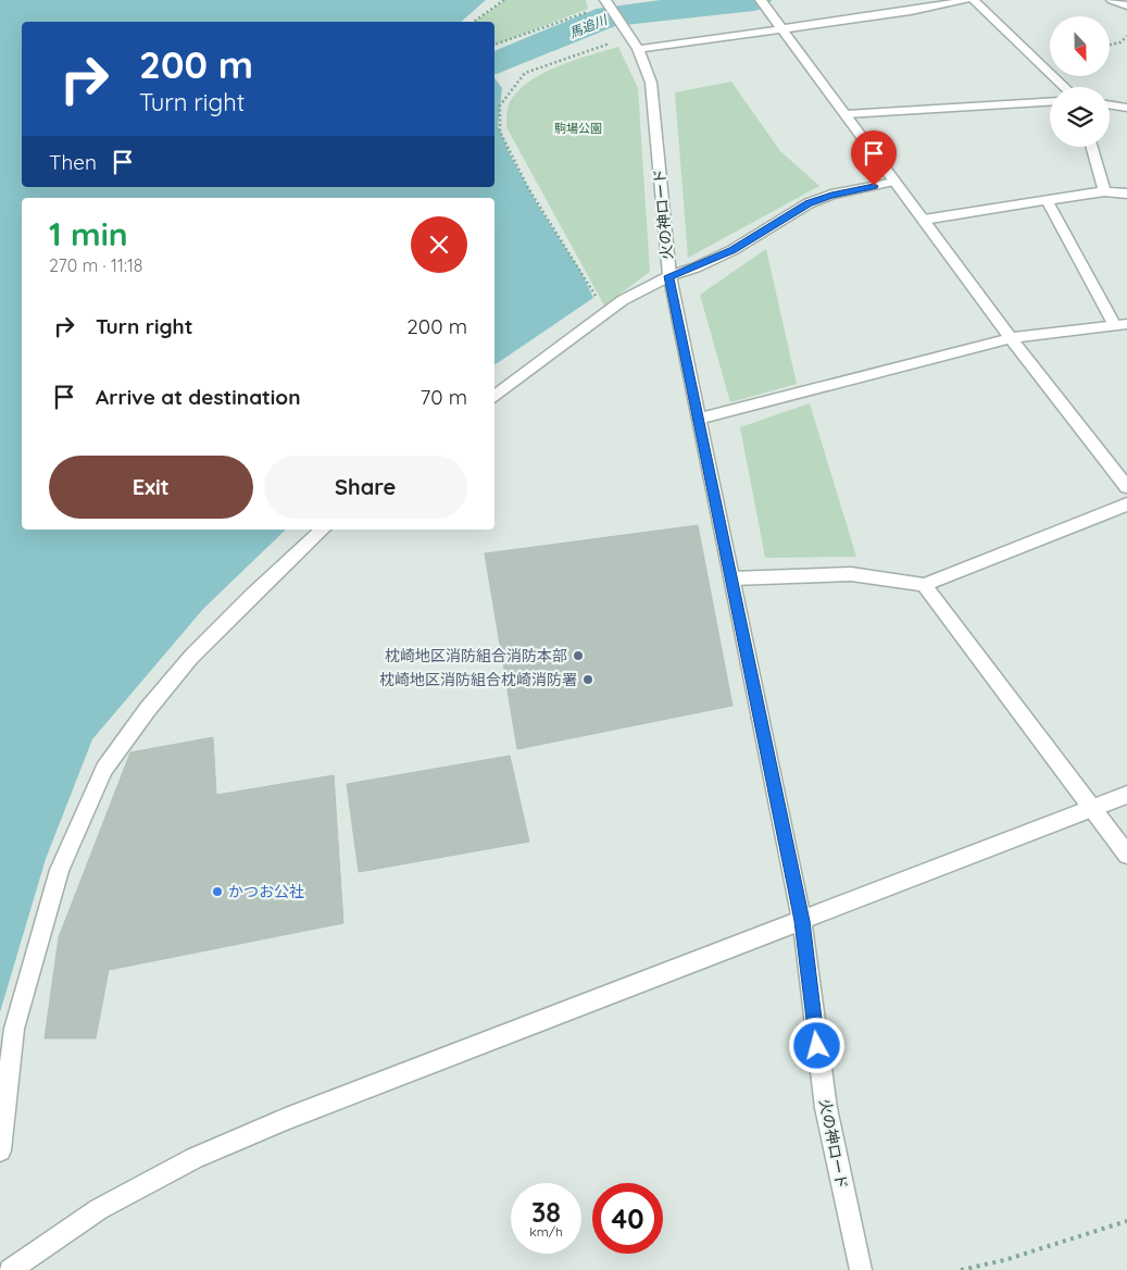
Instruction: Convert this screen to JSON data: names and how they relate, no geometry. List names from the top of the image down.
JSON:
{
  "streets": {
    "street": ["火の神ロード"]
  },
  "water": ["馬追川"],
  "parks": ["駒場公園"],
  "places": ["枕崎地区消防組合消防本部", "枕崎地区消防組合枕崎消防署", "かつお公社"],
  "north": "bottom",
  "page": {
    "turn": ["200 m", "Turn right"],
    "then": "Then",
    "heading": ["1 min", "270 m · 11:18"],
    "list": [
      {
        "name": "Turn right",
        "value": "200 m"
      },
      {
        "name": "Arrive at destination",
        "value": "70 m"
      }
    ],
    "buttons": ["Exit", "Share"],
    "speed": "38 km/h",
    "limit": "40"
  }
}
